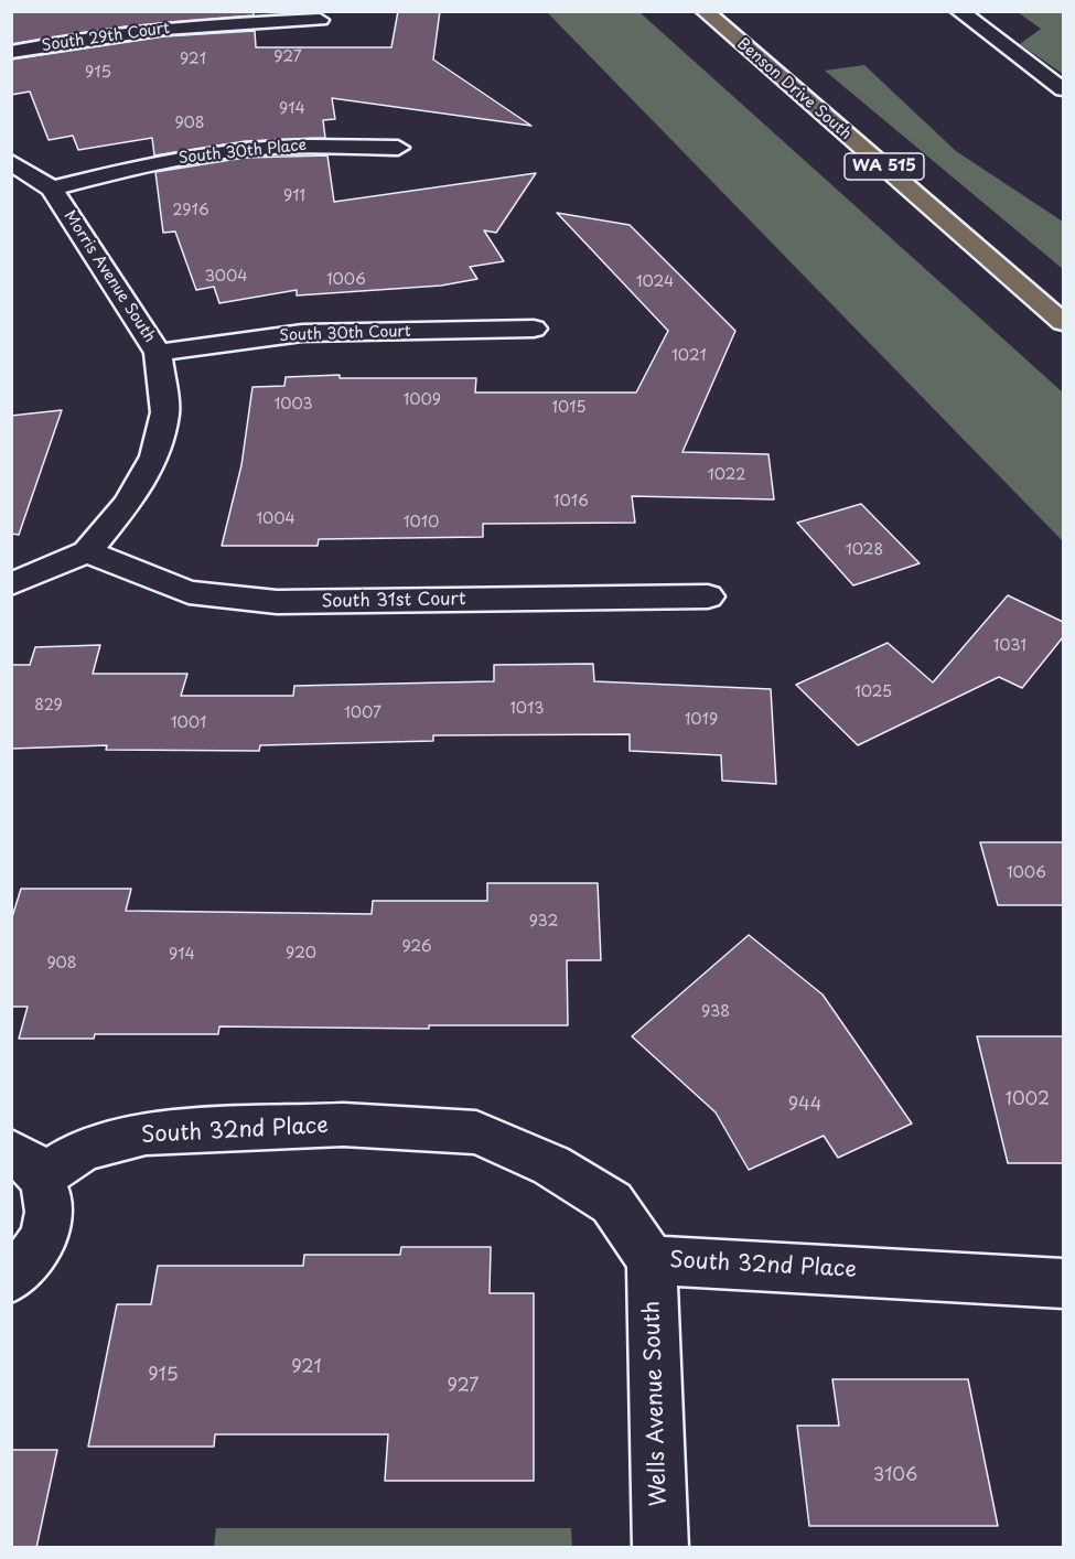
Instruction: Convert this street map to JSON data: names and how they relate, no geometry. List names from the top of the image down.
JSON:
{
  "streets": {
    "main road": ["Benson Drive South", "WA 515"],
    "street": [
      "South 29th Court",
      "South 30th Place",
      "Morris Avenue South",
      "South 30th Court",
      "South 31st Court",
      "South 32nd Place",
      "Wells Avenue South"
    ]
  },
  "crossings": [
    ["South 30th Place", "Morris Avenue South"],
    ["Morris Avenue South", "South 30th Court"],
    ["Morris Avenue South", "South 31st Court"],
    ["South 32nd Place", "Wells Avenue South"]
  ],
  "house_numbers": [
    "927",
    "921",
    "915",
    "914",
    "908",
    "911",
    "2916",
    "3004",
    "1006",
    "1024",
    "1021",
    "1009",
    "1003",
    "1015",
    "1022",
    "1016",
    "1004",
    "1010",
    "1028",
    "1031",
    "1025",
    "829",
    "1013",
    "1007",
    "1019",
    "1001",
    "1006",
    "932",
    "926",
    "920",
    "914",
    "908",
    "938",
    "1002",
    "944",
    "921",
    "915",
    "927",
    "3106"
  ]
}
